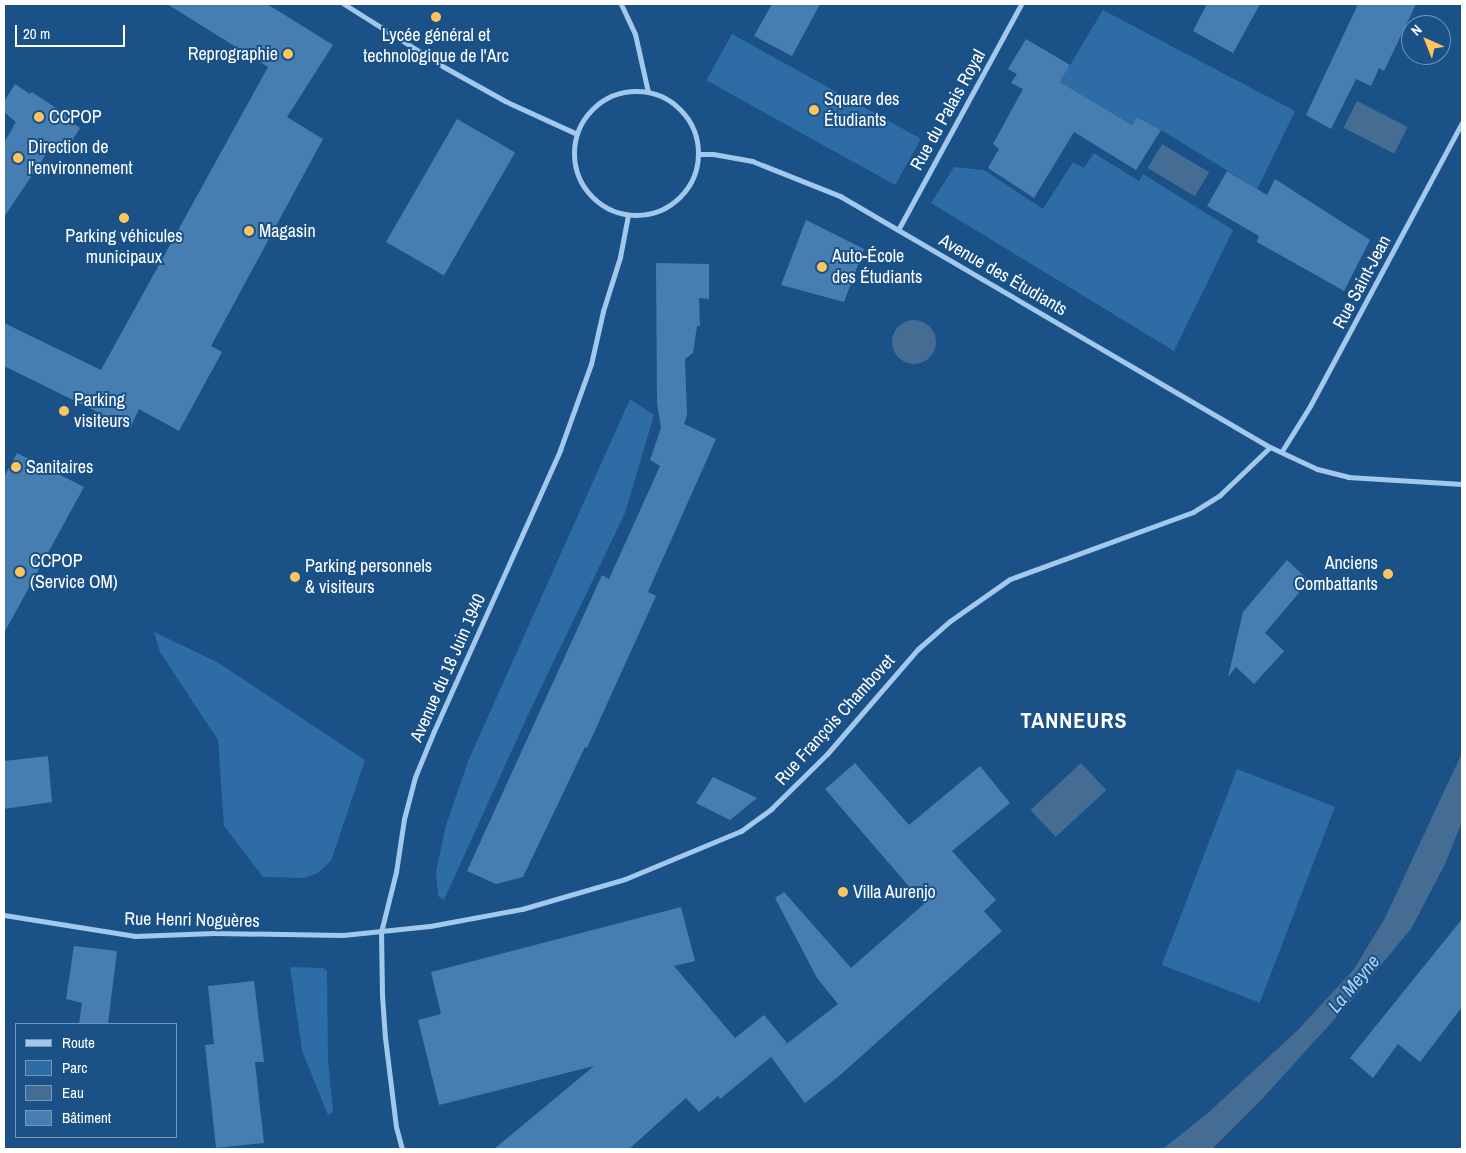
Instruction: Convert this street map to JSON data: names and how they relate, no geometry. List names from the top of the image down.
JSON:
{
  "streets": {
    "street": [
      "Rue du Palais Royal",
      "Avenue des Étudiants",
      "Rue Saint-Jean",
      "Avenue du 18 Juin 1940",
      "Rue François Chambovet",
      "Rue Henri Noguères"
    ]
  },
  "crossings": [
    ["Rue du Palais Royal", "Avenue des Étudiants"],
    ["Avenue des Étudiants", "Rue Saint-Jean"],
    ["Avenue des Étudiants", "Avenue du 18 Juin 1940"],
    ["Avenue des Étudiants", "Rue François Chambovet"],
    ["Avenue du 18 Juin 1940", "Rue François Chambovet"],
    ["Avenue du 18 Juin 1940", "Rue Henri Noguères"],
    ["Rue François Chambovet", "Rue Henri Noguères"]
  ],
  "districts": ["TANNEURS"],
  "water": ["La Meyne"],
  "places": [
    "Lycée général et technologique de l'Arc",
    "Reprographie",
    "Square des Étudiants",
    "CCPOP",
    "Direction de l'environnement",
    "Parking véhicules municipaux",
    "Magasin",
    "Auto-École des Étudiants",
    "Parking visiteurs",
    "Sanitaires",
    "CCPOP (Service OM)",
    "Anciens Combattants",
    "Parking personnels & visiteurs",
    "Villa Aurenjo"
  ],
  "legend": [
    "Route",
    "Parc",
    "Eau",
    "Bâtiment"
  ],
  "scale_bar": "20 m",
  "north": "top left"
}
